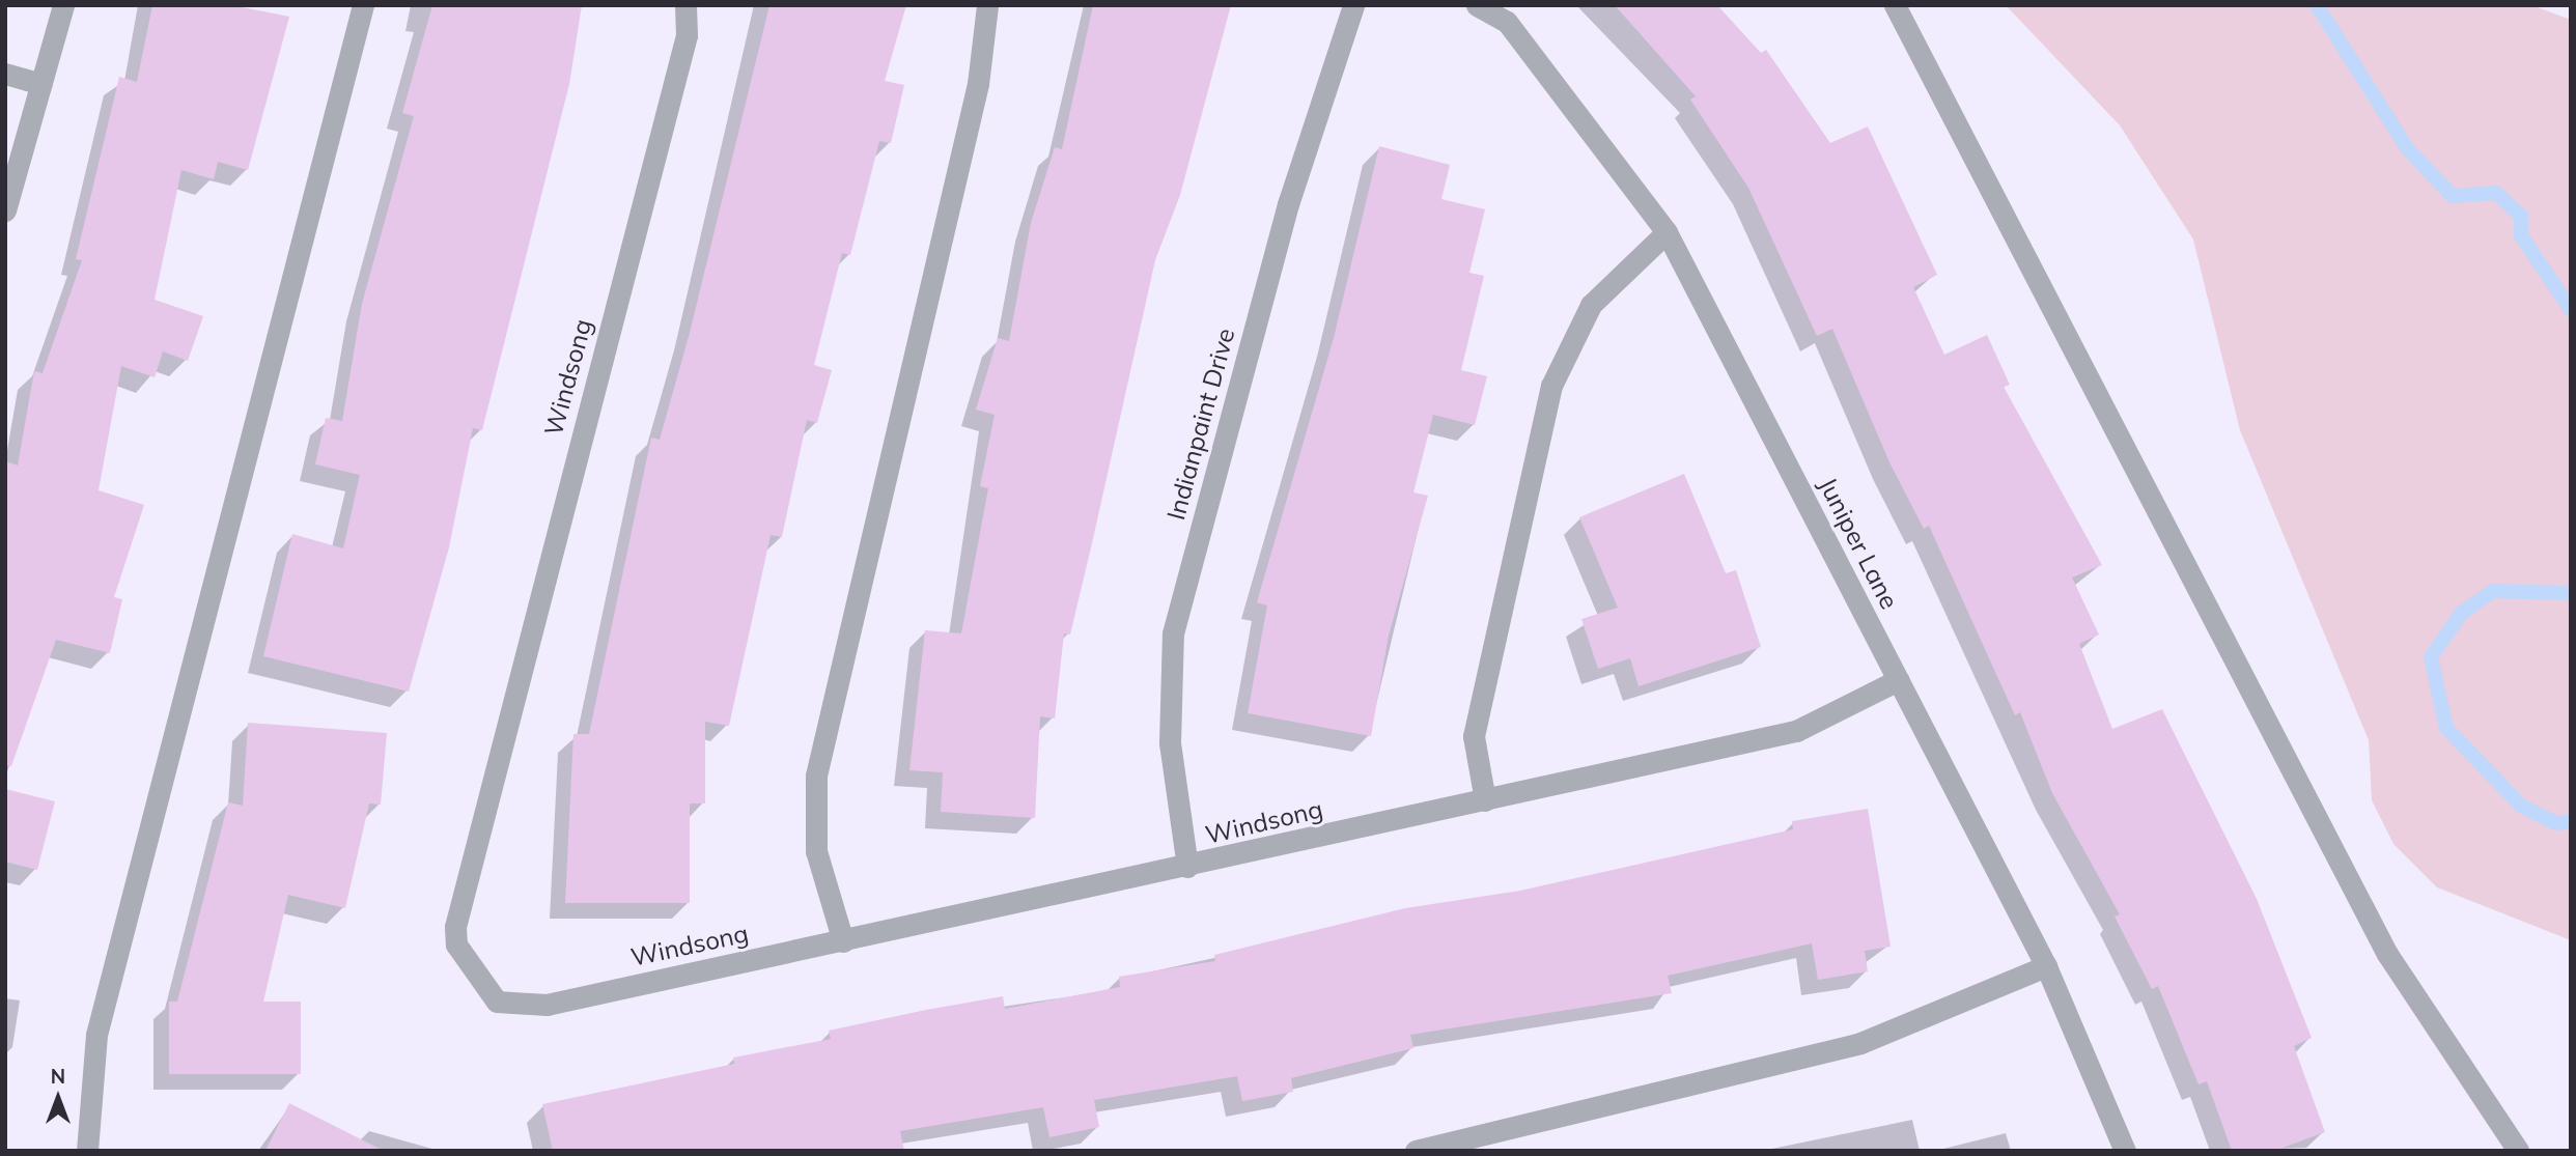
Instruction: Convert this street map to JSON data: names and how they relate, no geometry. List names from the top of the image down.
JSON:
{
  "streets": {
    "street": ["Windsong", "Indianpaint Drive", "Juniper Lane"]
  },
  "crossings": [
    ["Windsong", "Indianpaint Drive"],
    ["Windsong", "Juniper Lane"]
  ],
  "north": "top"
}
